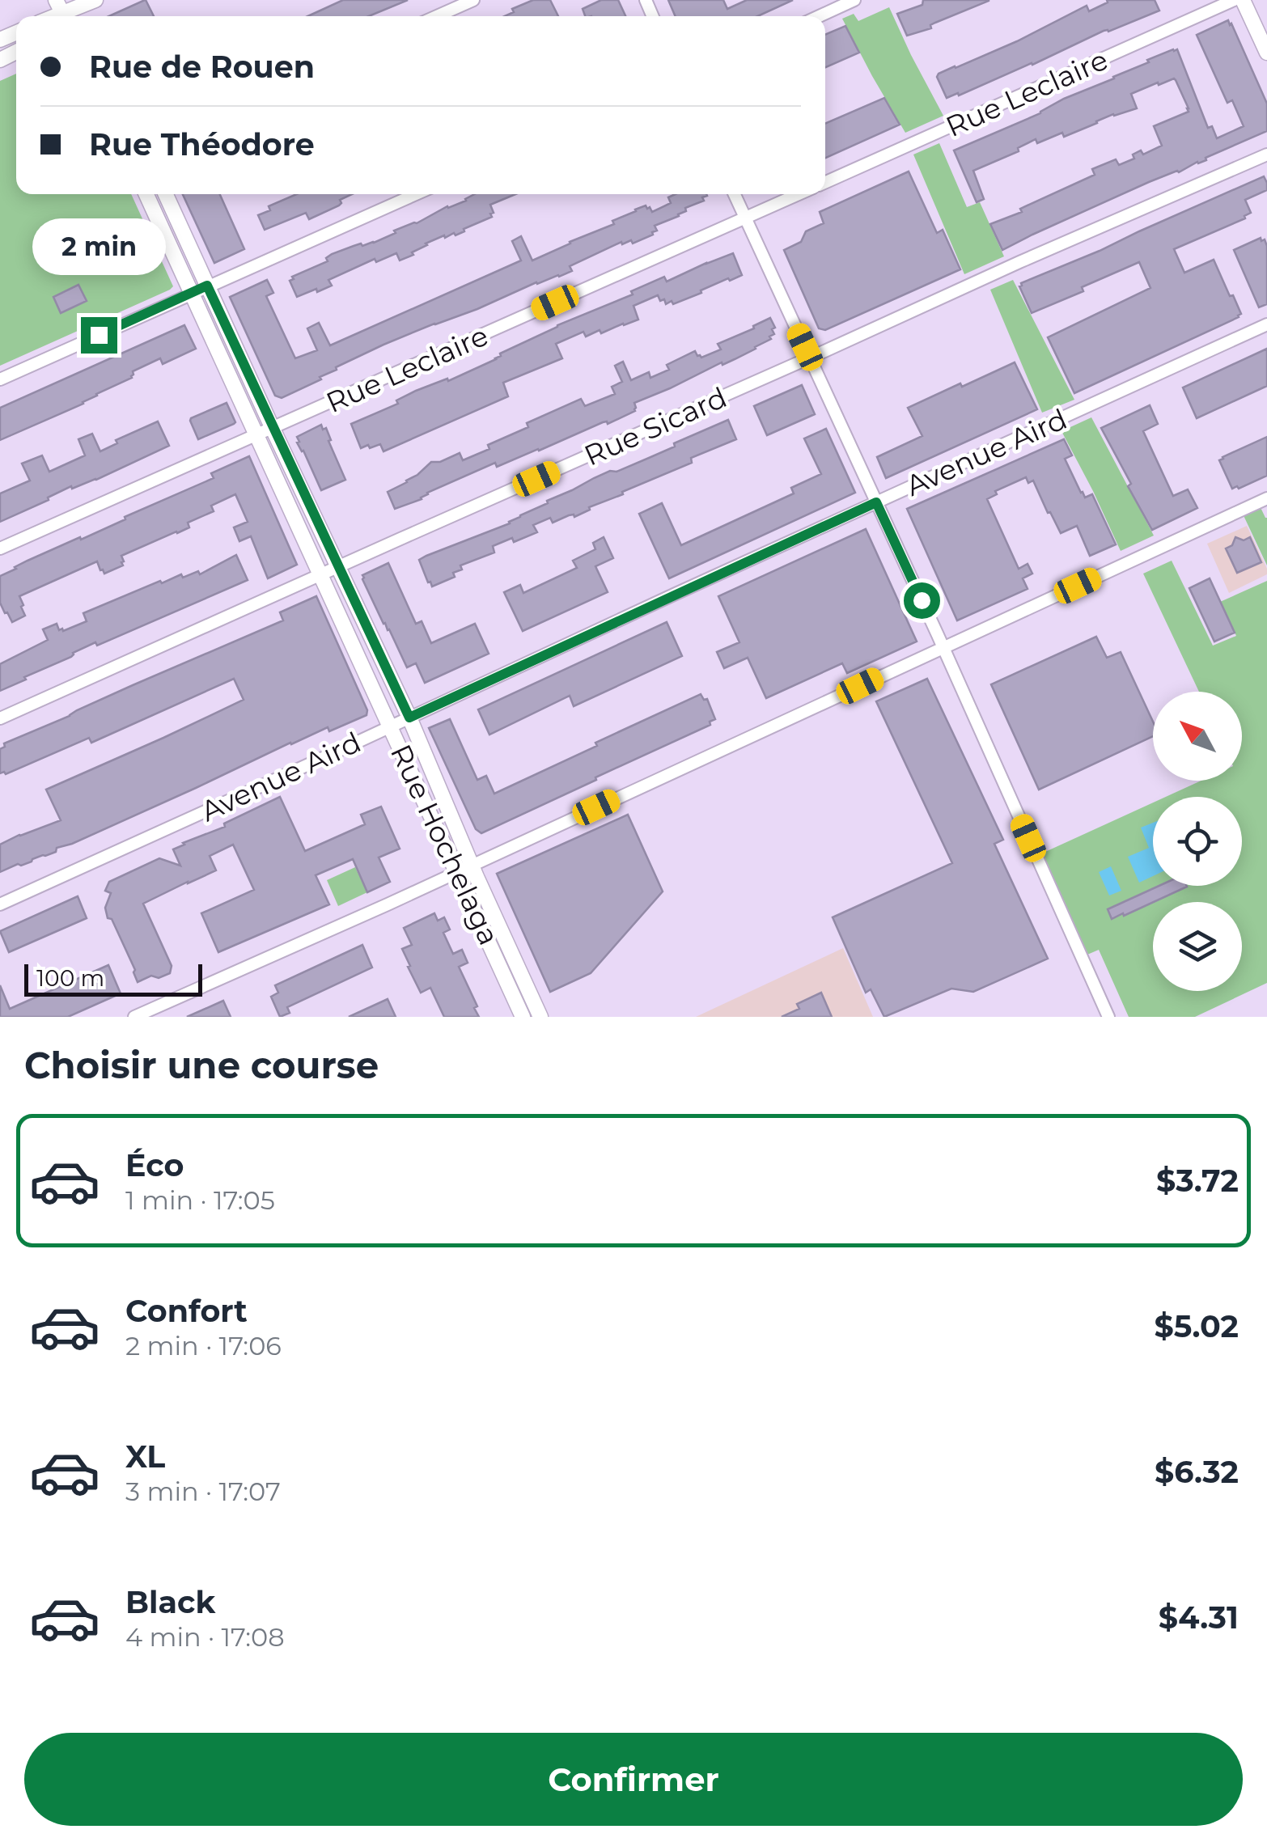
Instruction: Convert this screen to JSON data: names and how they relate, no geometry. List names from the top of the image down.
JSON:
{
  "streets": {
    "main road": ["Rue Hochelaga"],
    "street": ["Rue Leclaire", "Rue Sicard", "Avenue Aird"]
  },
  "crossings": [
    ["Rue Leclaire", "Rue Hochelaga"],
    ["Rue Sicard", "Rue Hochelaga"],
    ["Avenue Aird", "Rue Hochelaga"]
  ],
  "scale_bar": "100 m",
  "north": "top left",
  "page": {
    "banner": ["Rue de Rouen", "Rue Théodore"],
    "bubble": "2 min",
    "scale": "100 m",
    "heading": "Choisir une course",
    "list": [
      {
        "name": "Éco",
        "note": "1 min · 17:05",
        "value": "$3.72"
      },
      {
        "name": "Confort",
        "note": "2 min · 17:06",
        "value": "$5.02"
      },
      {
        "name": "XL",
        "note": "3 min · 17:07",
        "value": "$6.32"
      },
      {
        "name": "Black",
        "note": "4 min · 17:08",
        "value": "$4.31"
      }
    ],
    "buttons": "Confirmer"
  }
}
